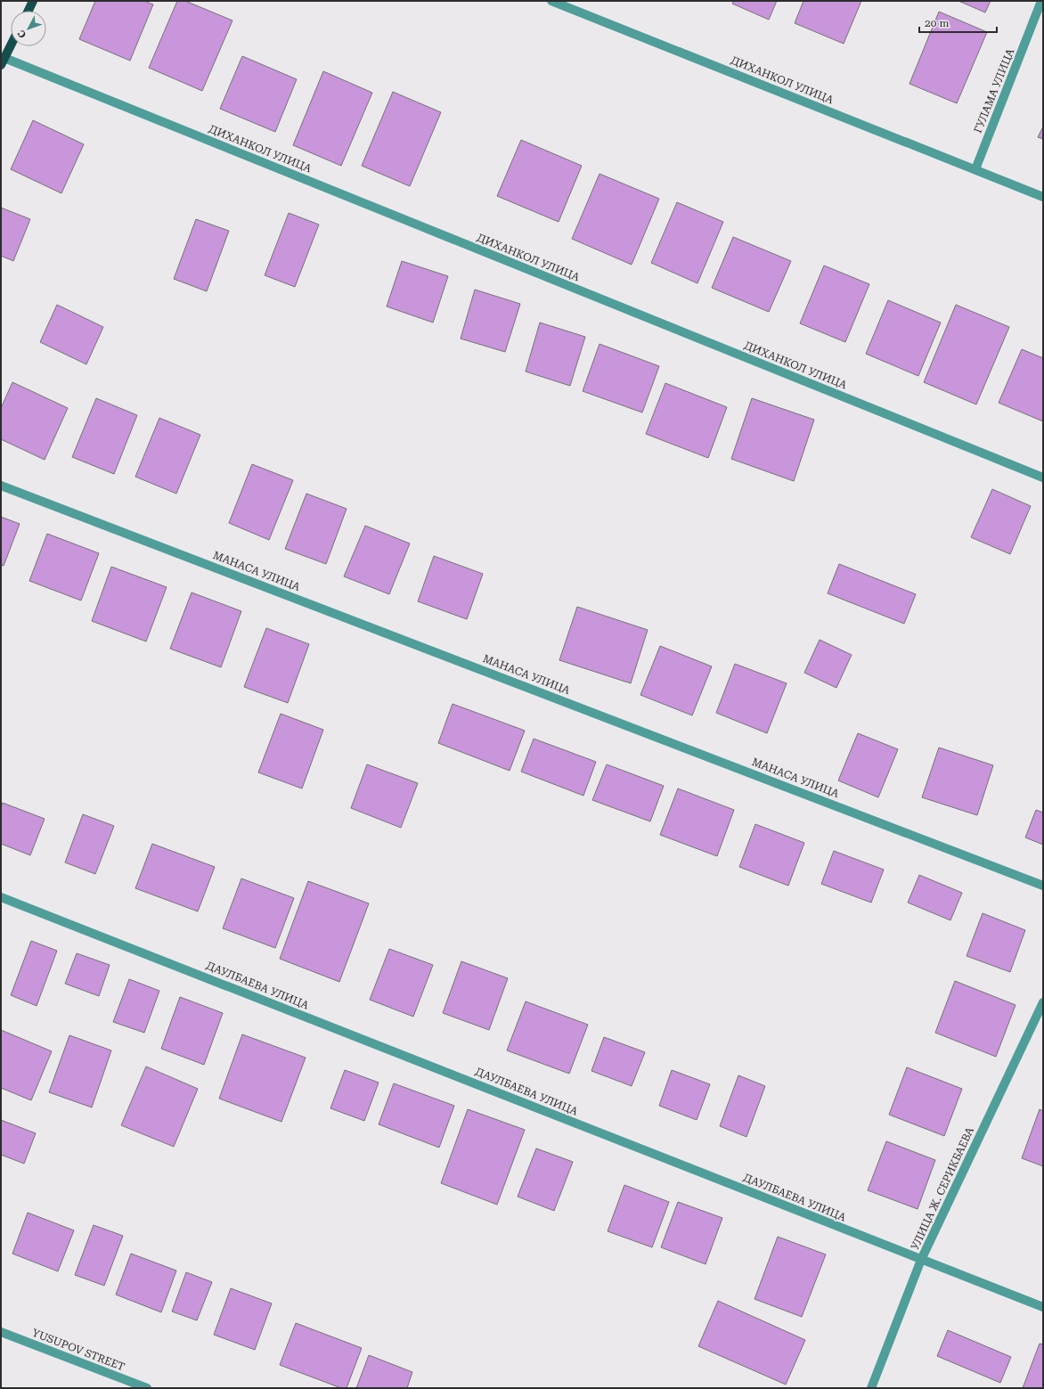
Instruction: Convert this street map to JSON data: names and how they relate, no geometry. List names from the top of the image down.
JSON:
{
  "streets": {
    "street": [
      "ДИХАНКОЛ УЛИЦА",
      "ГУЛАМА УЛИЦА",
      "МАНАСА УЛИЦА",
      "ДАУЛБАЕВА УЛИЦА",
      "УЛИЦА Ж. СЕРИКБАЕВА",
      "YUSUPOV STREET"
    ]
  },
  "crossings": [
    ["ДИХАНКОЛ УЛИЦА", "ГУЛАМА УЛИЦА"],
    ["ДАУЛБАЕВА УЛИЦА", "УЛИЦА Ж. СЕРИКБАЕВА"]
  ],
  "scale_bar": "20 m",
  "north": "bottom left"
}
